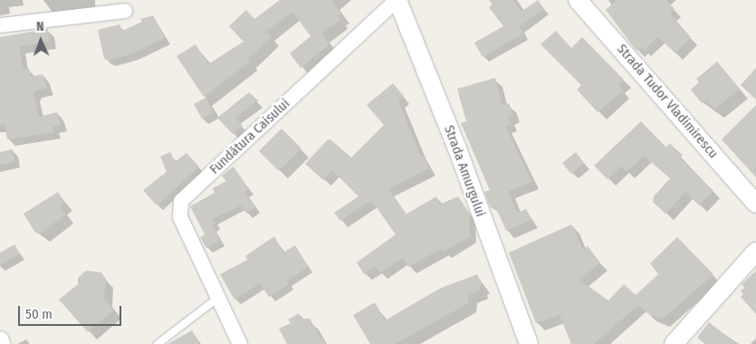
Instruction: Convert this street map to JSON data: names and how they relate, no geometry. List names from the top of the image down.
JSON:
{
  "streets": {
    "street": ["Strada Tudor Vladimirescu", "Fundătura Caisului", "Strada Amurgului"]
  },
  "crossings": [
    ["Fundătura Caisului", "Strada Amurgului"]
  ],
  "scale_bar": "50 m",
  "north": "top"
}
